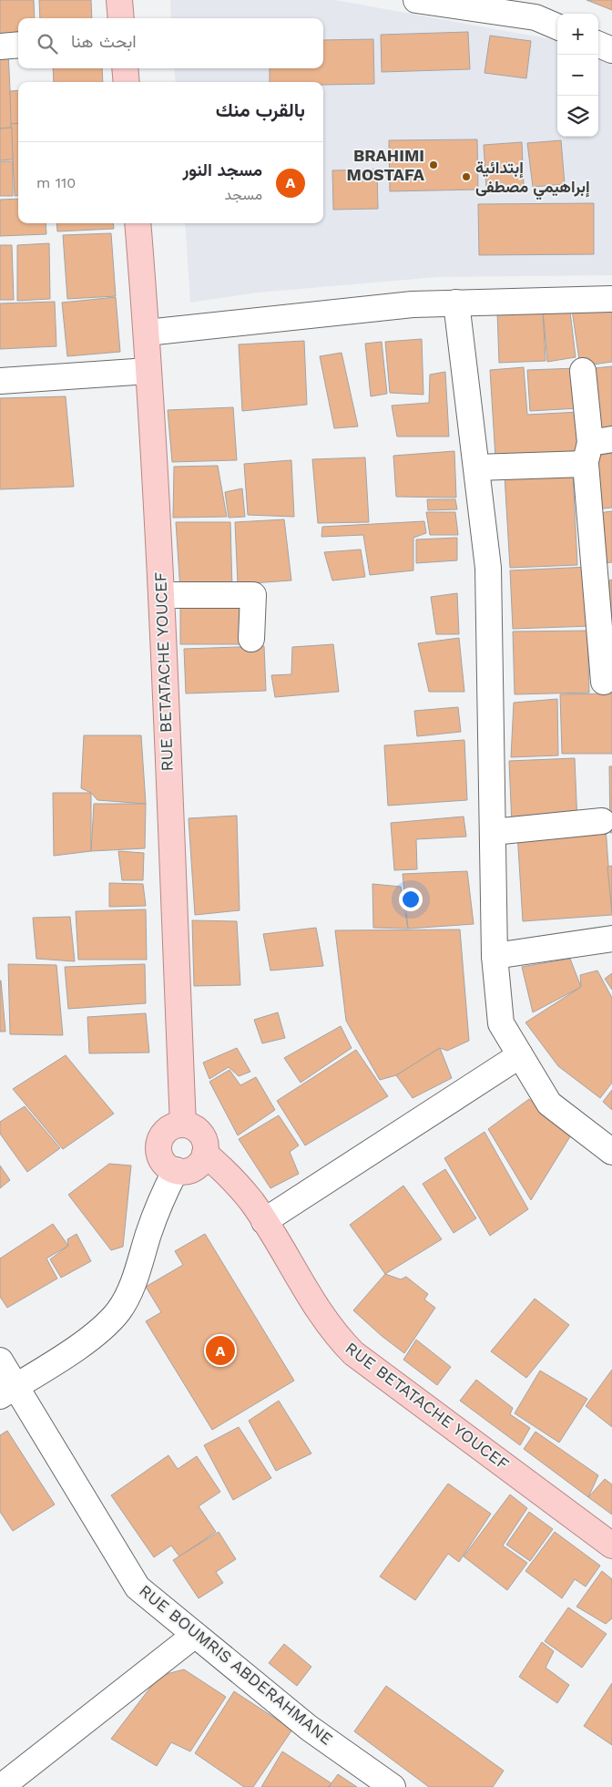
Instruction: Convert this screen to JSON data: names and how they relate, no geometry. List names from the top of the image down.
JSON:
{
  "streets": {
    "main road": ["RUE BETATACHE YOUCEF"],
    "street": ["RUE BOUMRIS ABDERAHMANE"]
  },
  "places": ["BRAHIMI MOSTAFA", "إبتدائية إبراهيمي مصطفى"],
  "page": {
    "map_buttons": ["+", "−"],
    "search": "ابحث هنا",
    "heading": "بالقرب منك",
    "list": [
      {
        "mark": "A",
        "name": "مسجد النور",
        "note": "مسجد",
        "value": "110 m"
      }
    ],
    "pins": "A"
  }
}
